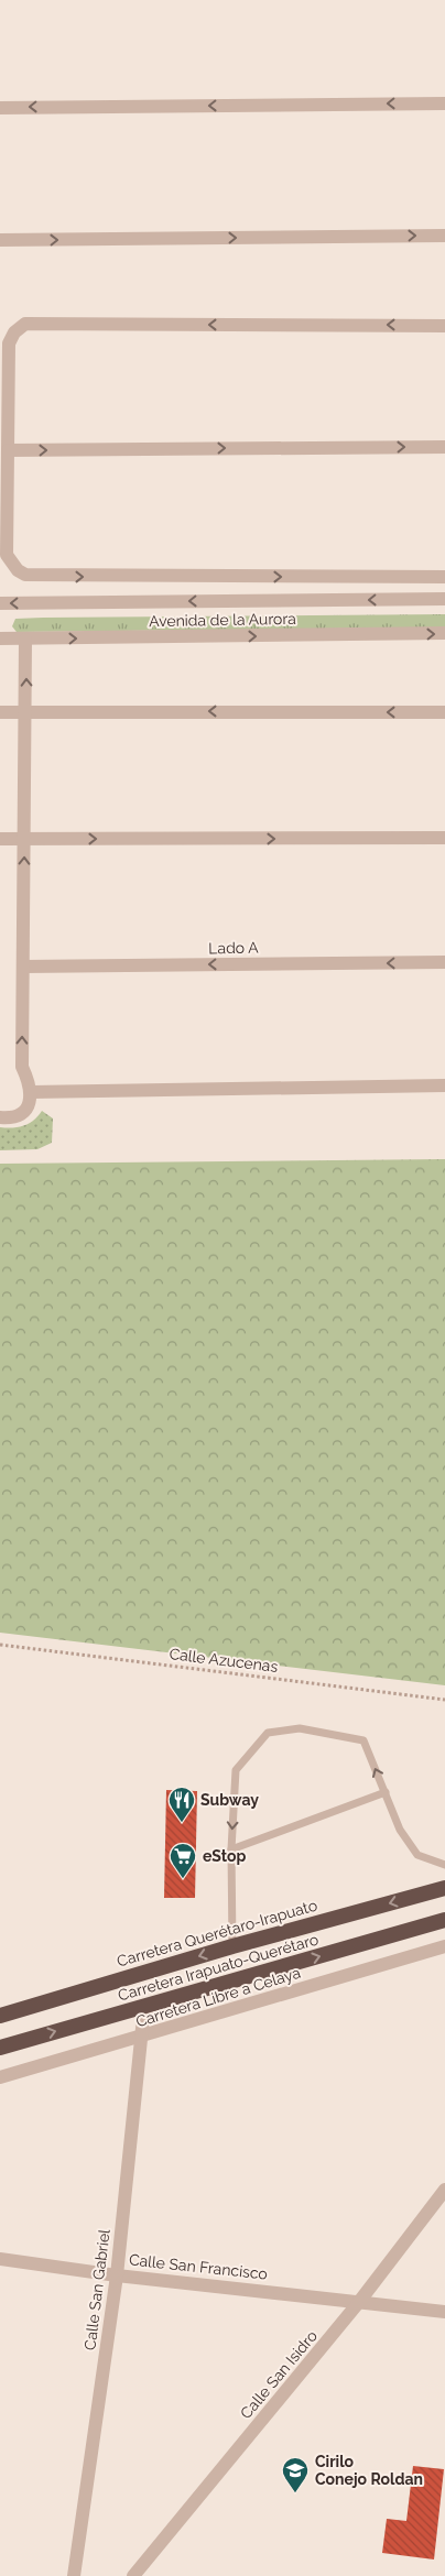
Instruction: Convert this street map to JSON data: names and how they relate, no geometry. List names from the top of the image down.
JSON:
{
  "streets": {
    "highway": ["Carretera Querétaro-Irapuato", "Carretera Irapuato-Querétaro"],
    "street": [
      "Avenida de la Aurora",
      "Lado A",
      "Carretera Libre a Celaya",
      "Calle San Francisco",
      "Calle San Gabriel",
      "Calle San Isidro"
    ],
    "path": ["Calle Azucenas"]
  },
  "crossings": [
    ["Carretera Irapuato-Querétaro", "Calle San Gabriel"],
    ["Carretera Libre a Celaya", "Calle San Gabriel"],
    ["Calle San Francisco", "Calle San Gabriel"],
    ["Calle San Francisco", "Calle San Isidro"]
  ],
  "one_way": ["Lado A", "Carretera Querétaro-Irapuato", "Carretera Irapuato-Querétaro"],
  "places": {
    "restaurant": ["Subway"],
    "supermarket": ["eStop"],
    "school or university": ["Cirilo Conejo Roldan"]
  }
}
